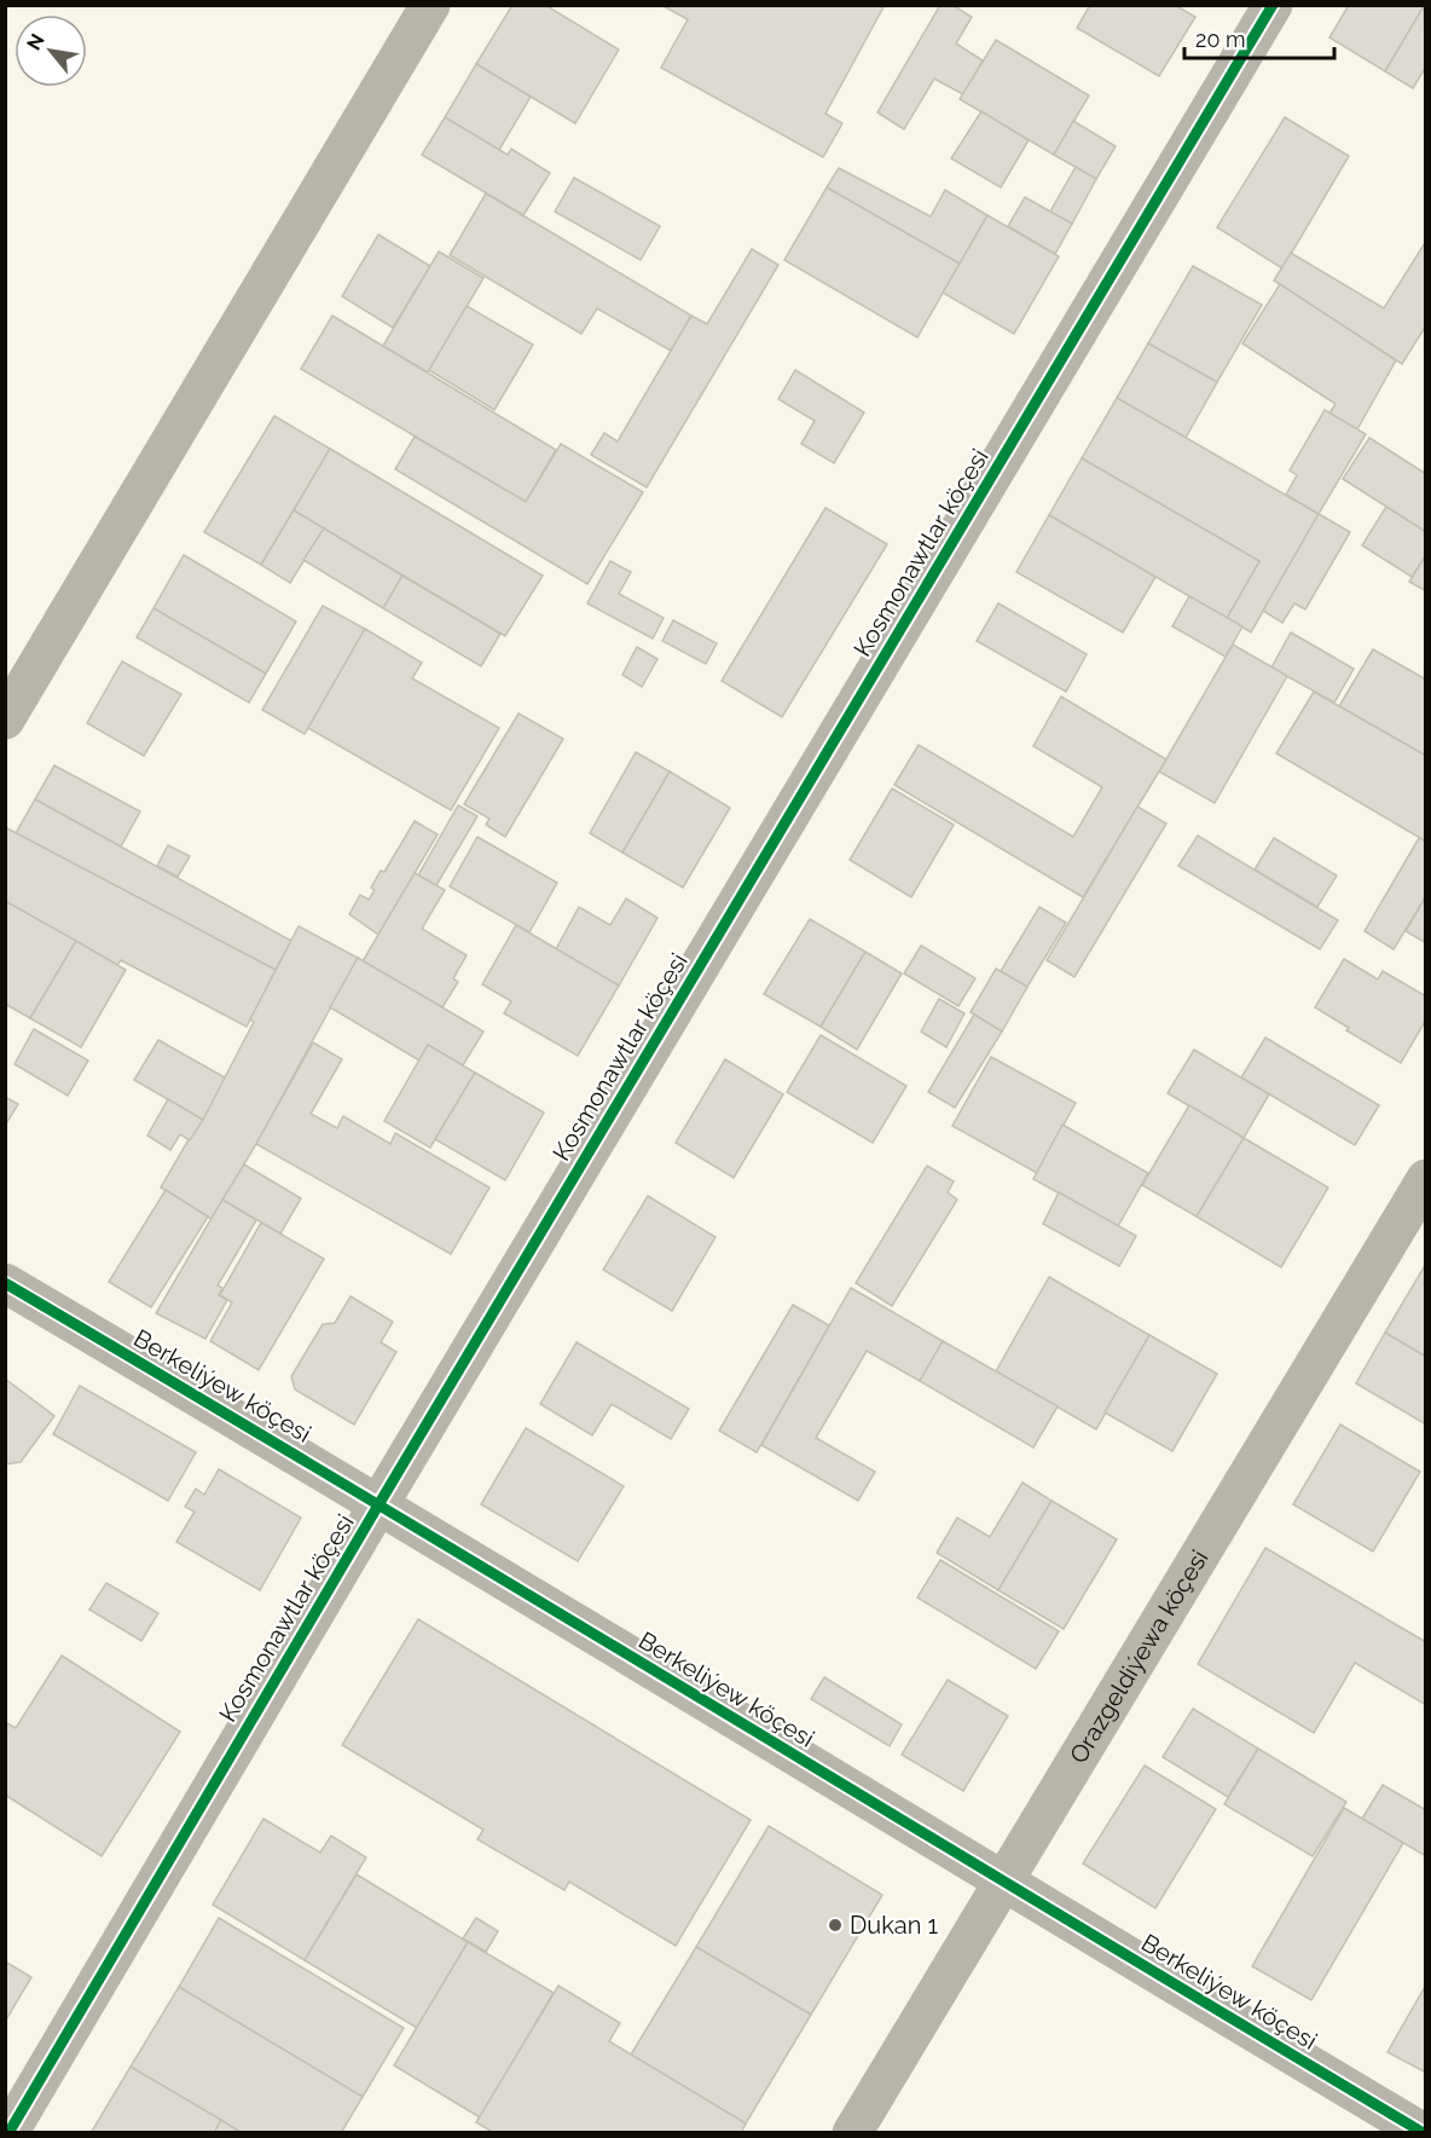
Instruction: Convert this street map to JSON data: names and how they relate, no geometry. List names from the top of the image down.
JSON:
{
  "streets": {
    "street": ["Kosmonawtlar köçesi", "Berkeliýew köçesi", "Orazgeldiýewa köçesi"]
  },
  "crossings": [
    ["Kosmonawtlar köçesi", "Berkeliýew köçesi"],
    ["Berkeliýew köçesi", "Orazgeldiýewa köçesi"]
  ],
  "places": ["Dukan 1"],
  "scale_bar": "20 m",
  "north": "top left"
}
